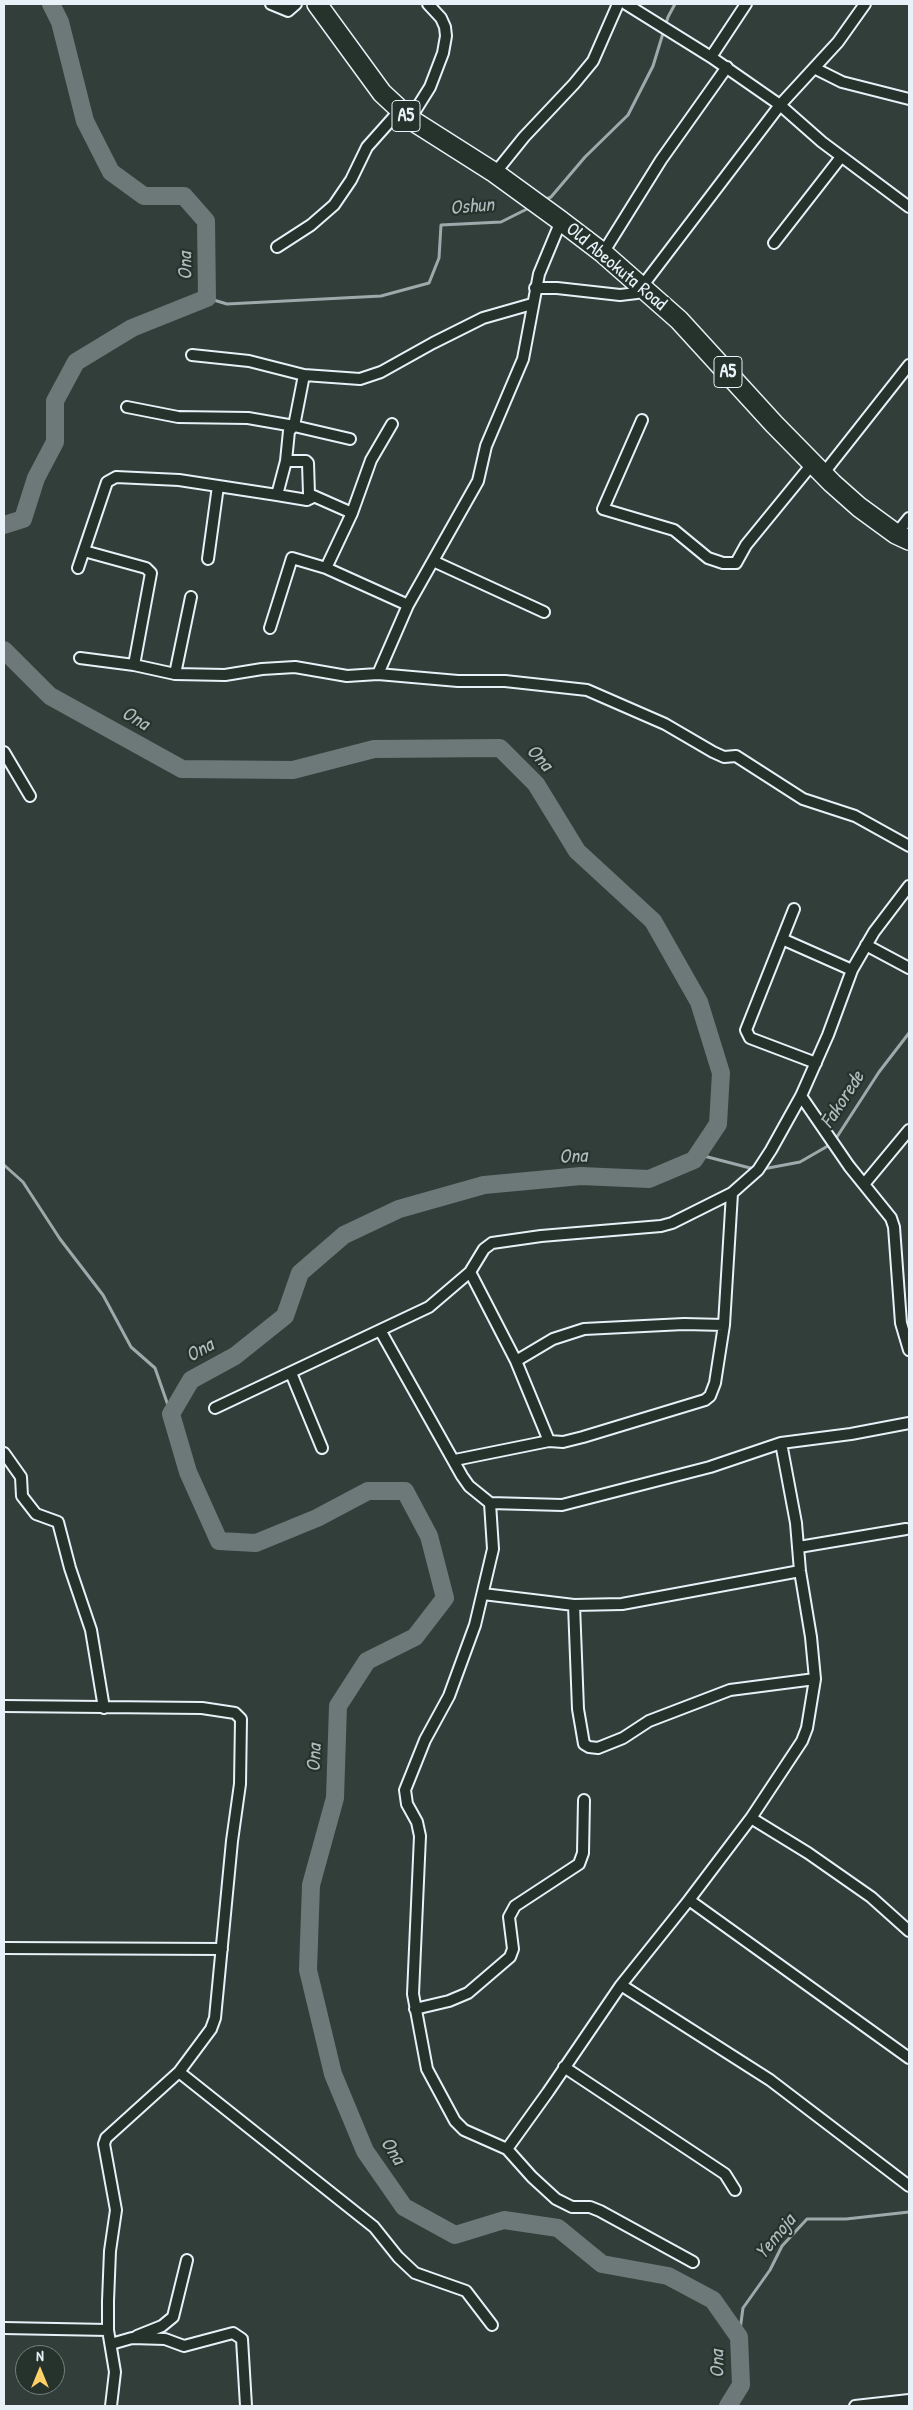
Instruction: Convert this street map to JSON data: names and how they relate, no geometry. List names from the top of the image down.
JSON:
{
  "streets": {
    "highway": ["A5", "Old Abeokuta Road"]
  },
  "water": [
    "Oshun",
    "Ona",
    "Fakorede",
    "Yemoja"
  ],
  "north": "top"
}
